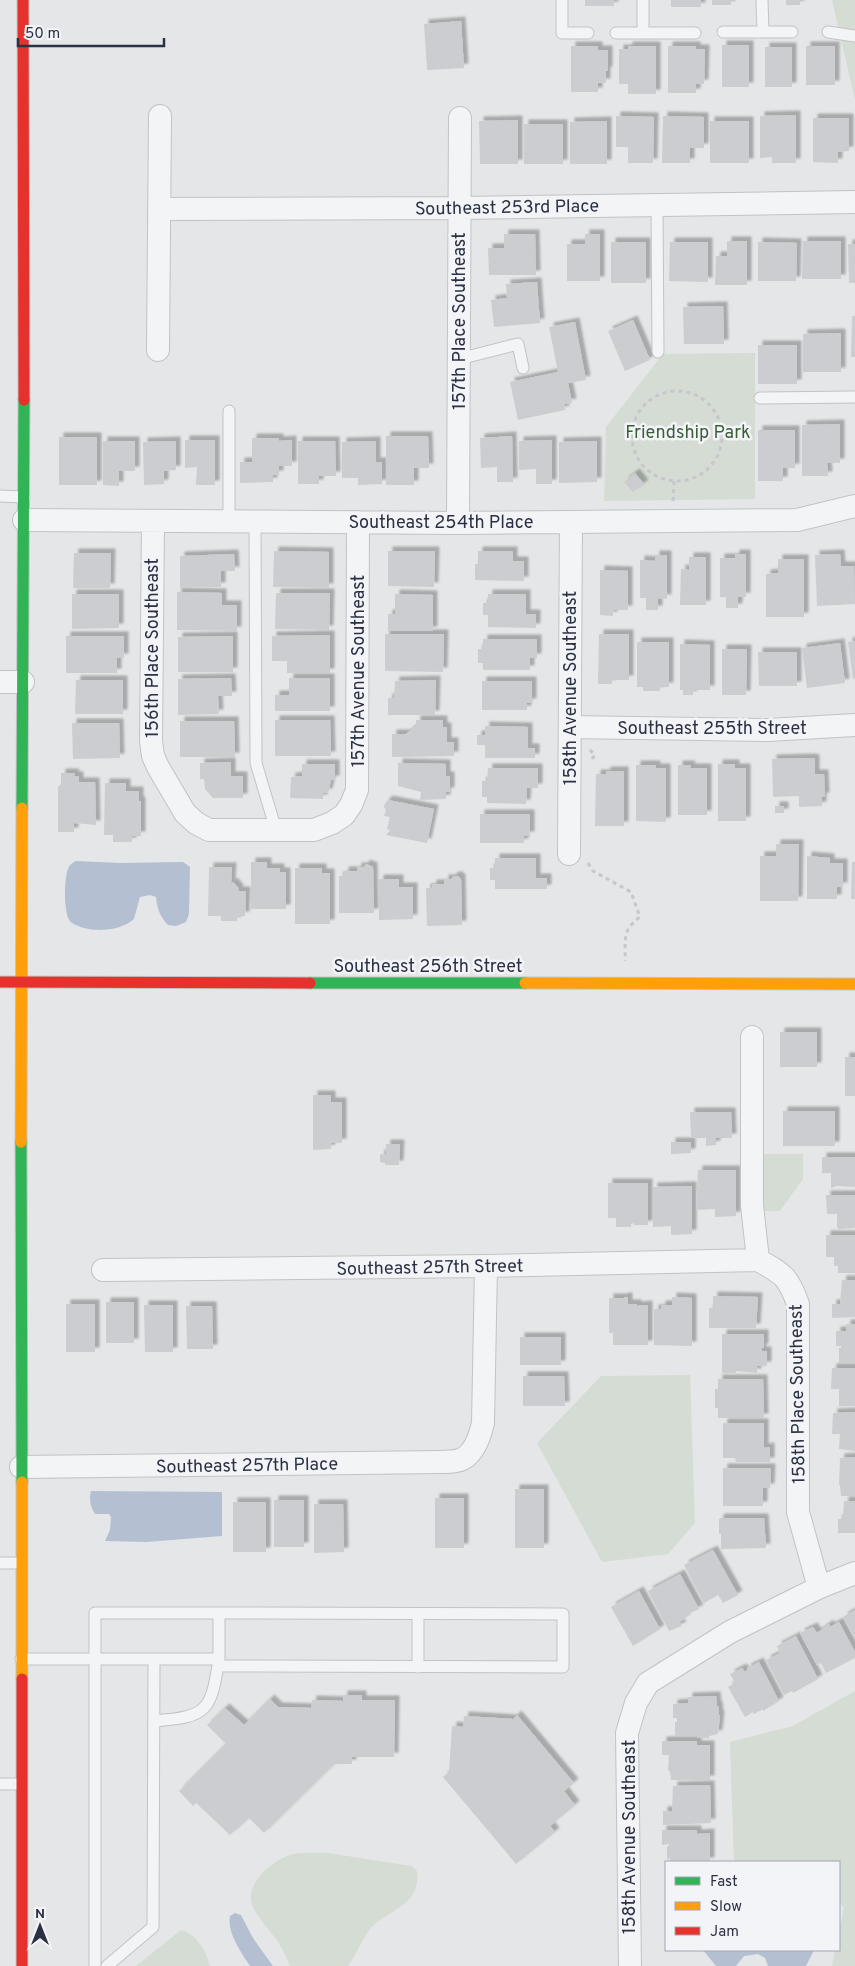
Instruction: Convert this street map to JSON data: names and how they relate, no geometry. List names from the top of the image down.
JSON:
{
  "streets": {
    "street": [
      "Southeast 253rd Place",
      "157th Place Southeast",
      "Southeast 254th Place",
      "156th Place Southeast",
      "157th Avenue Southeast",
      "158th Avenue Southeast",
      "Southeast 255th Street",
      "Southeast 256th Street",
      "Southeast 257th Street",
      "158th Place Southeast",
      "Southeast 257th Place"
    ]
  },
  "crossings": [
    ["Southeast 253rd Place", "157th Place Southeast"],
    ["157th Place Southeast", "Southeast 254th Place"],
    ["Southeast 254th Place", "156th Place Southeast"],
    ["Southeast 254th Place", "157th Avenue Southeast"],
    ["Southeast 254th Place", "158th Avenue Southeast"],
    ["156th Place Southeast", "157th Avenue Southeast"],
    ["158th Avenue Southeast", "Southeast 255th Street"],
    ["158th Avenue Southeast", "158th Place Southeast"],
    ["Southeast 257th Street", "158th Place Southeast"],
    ["Southeast 257th Street", "Southeast 257th Place"]
  ],
  "parks": ["Friendship Park"],
  "legend": ["Fast", "Slow", "Jam"],
  "scale_bar": "50 m",
  "north": "top"
}
